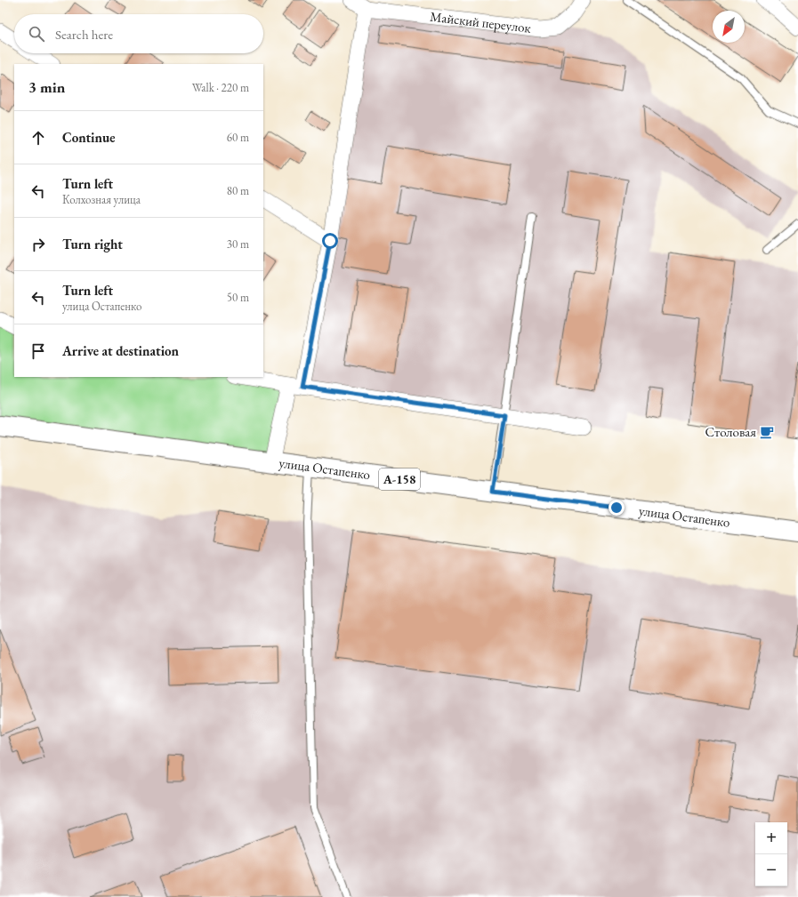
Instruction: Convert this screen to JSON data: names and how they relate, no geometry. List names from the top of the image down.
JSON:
{
  "streets": {
    "main road": ["улица Остапенко", "А-158"],
    "street": ["Майский переулок"]
  },
  "places": {
    "cafe": ["Столовая"]
  },
  "north": "bottom left",
  "page": {
    "search": "Search here",
    "heading": ["3 min", "Walk · 220 m"],
    "list": [
      ["Continue", "60 m"],
      ["Turn left", "Колхозная улица", "80 m"],
      ["Turn right", "30 m"],
      ["Turn left", "улица Остапенко", "50 m"],
      "Arrive at destination"
    ],
    "map_buttons": ["+", "−"]
  }
}
